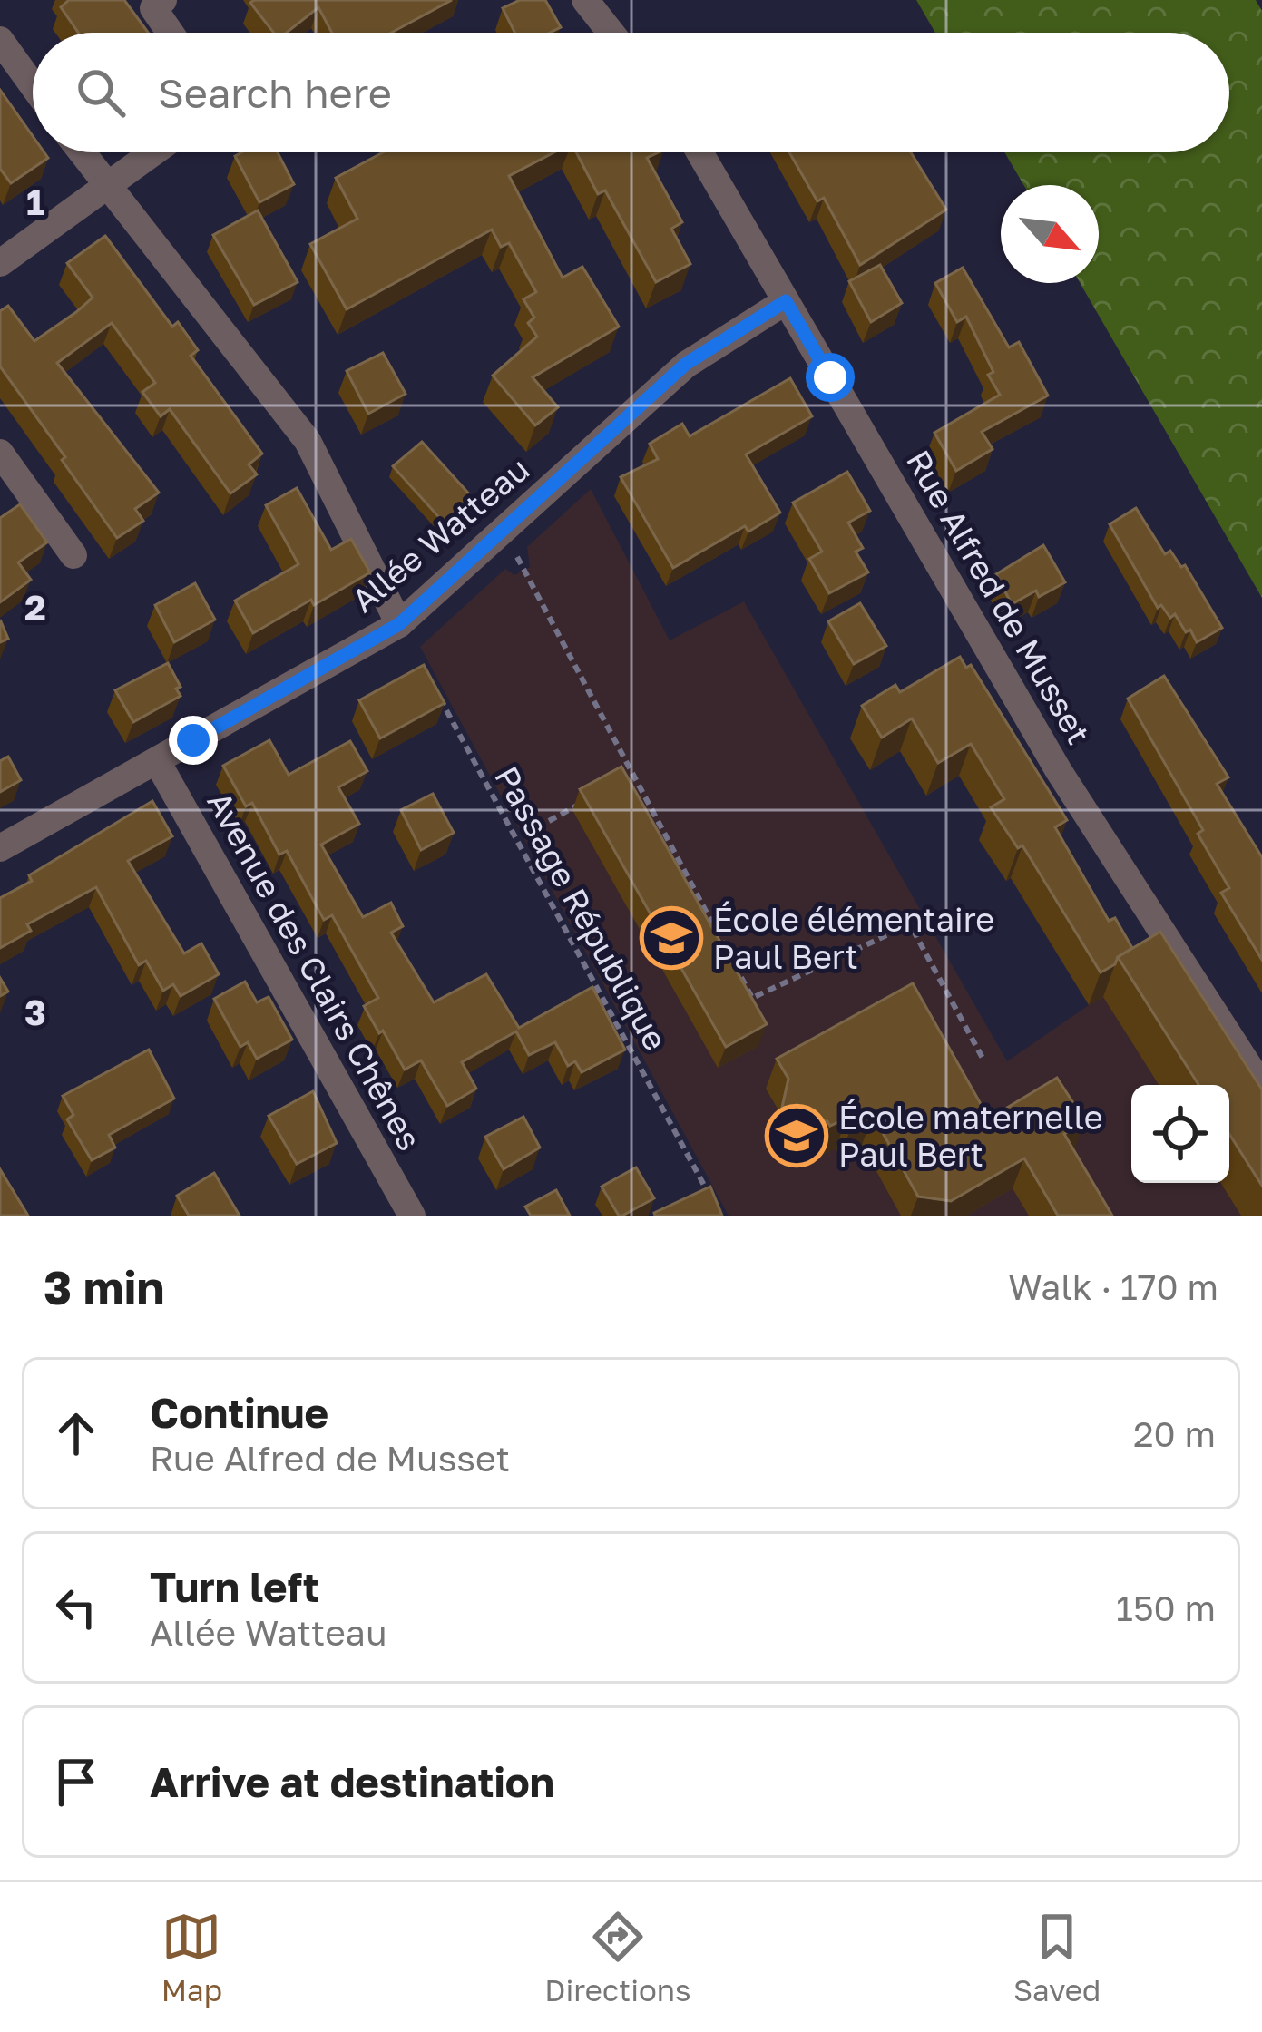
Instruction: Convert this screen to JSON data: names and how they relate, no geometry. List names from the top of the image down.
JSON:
{
  "streets": {
    "street": ["Allée Watteau", "Rue Alfred de Musset", "Avenue des Clairs Chênes"],
    "path": ["Passage République"]
  },
  "crossings": [
    ["Allée Watteau", "Rue Alfred de Musset"],
    ["Allée Watteau", "Avenue des Clairs Chênes"]
  ],
  "places": {
    "school or university": ["École élémentaire Paul Bert", "École maternelle Paul Bert"]
  },
  "north": "bottom right",
  "page": {
    "search": "Search here",
    "heading": ["3 min", "Walk · 170 m"],
    "list": [
      ["Continue", "Rue Alfred de Musset", "20 m"],
      ["Turn left", "Allée Watteau", "150 m"],
      "Arrive at destination"
    ],
    "nav": ["Map", "Directions", "Saved"]
  },
  "grid": {
    "rows": ["1", "2", "3"]
  }
}
